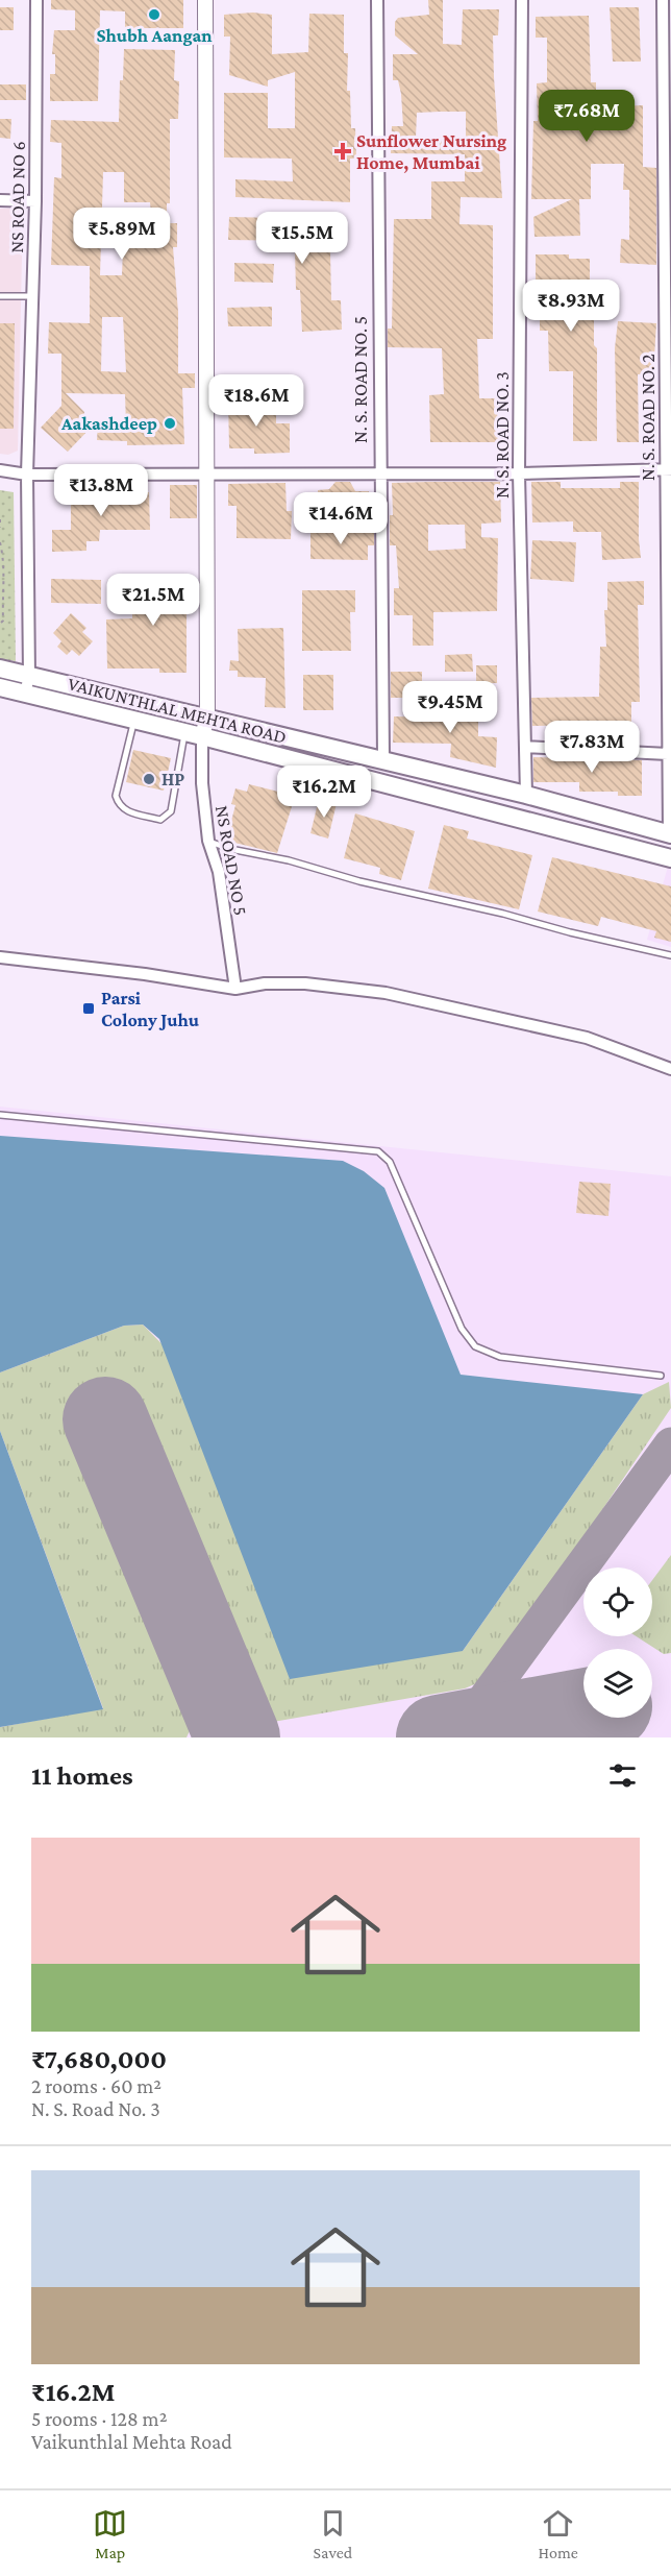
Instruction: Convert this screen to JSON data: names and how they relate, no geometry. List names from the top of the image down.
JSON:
{
  "streets": {
    "main road": ["VAIKUNTHLAL MEHTA ROAD"],
    "street": [
      "NS ROAD NO 6",
      "N. S. ROAD NO. 5",
      "N. S. ROAD NO. 2",
      "N. S. ROAD NO. 3",
      "NS ROAD NO 5"
    ]
  },
  "crossings": [
    ["NS ROAD NO 6", "VAIKUNTHLAL MEHTA ROAD"],
    ["N. S. ROAD NO. 5", "VAIKUNTHLAL MEHTA ROAD"],
    ["N. S. ROAD NO. 2", "VAIKUNTHLAL MEHTA ROAD"],
    ["N. S. ROAD NO. 3", "VAIKUNTHLAL MEHTA ROAD"],
    ["VAIKUNTHLAL MEHTA ROAD", "NS ROAD NO 5"]
  ],
  "places": {
    "other": ["Shubh Aangan", "Aakashdeep", "HP"],
    "health": ["Sunflower Nursing Home, Mumbai"],
    "transit": ["Parsi Colony Juhu"]
  },
  "page": {
    "price": [
      "₹7.68M",
      "₹5.89M",
      "₹15.5M",
      "₹8.93M",
      "₹18.6M",
      "₹13.8M",
      "₹14.6M",
      "₹21.5M",
      "₹9.45M",
      "₹7.83M",
      "₹16.2M"
    ],
    "heading": "11 homes",
    "list": [
      {
        "name": "₹7,680,000",
        "note": "2 rooms · 60 m² · N. S. Road No. 3"
      },
      {
        "name": "₹16.2M",
        "note": "5 rooms · 128 m² · Vaikunthlal Mehta Road"
      }
    ],
    "tabs": ["Map", "Saved", "Home"]
  }
}
